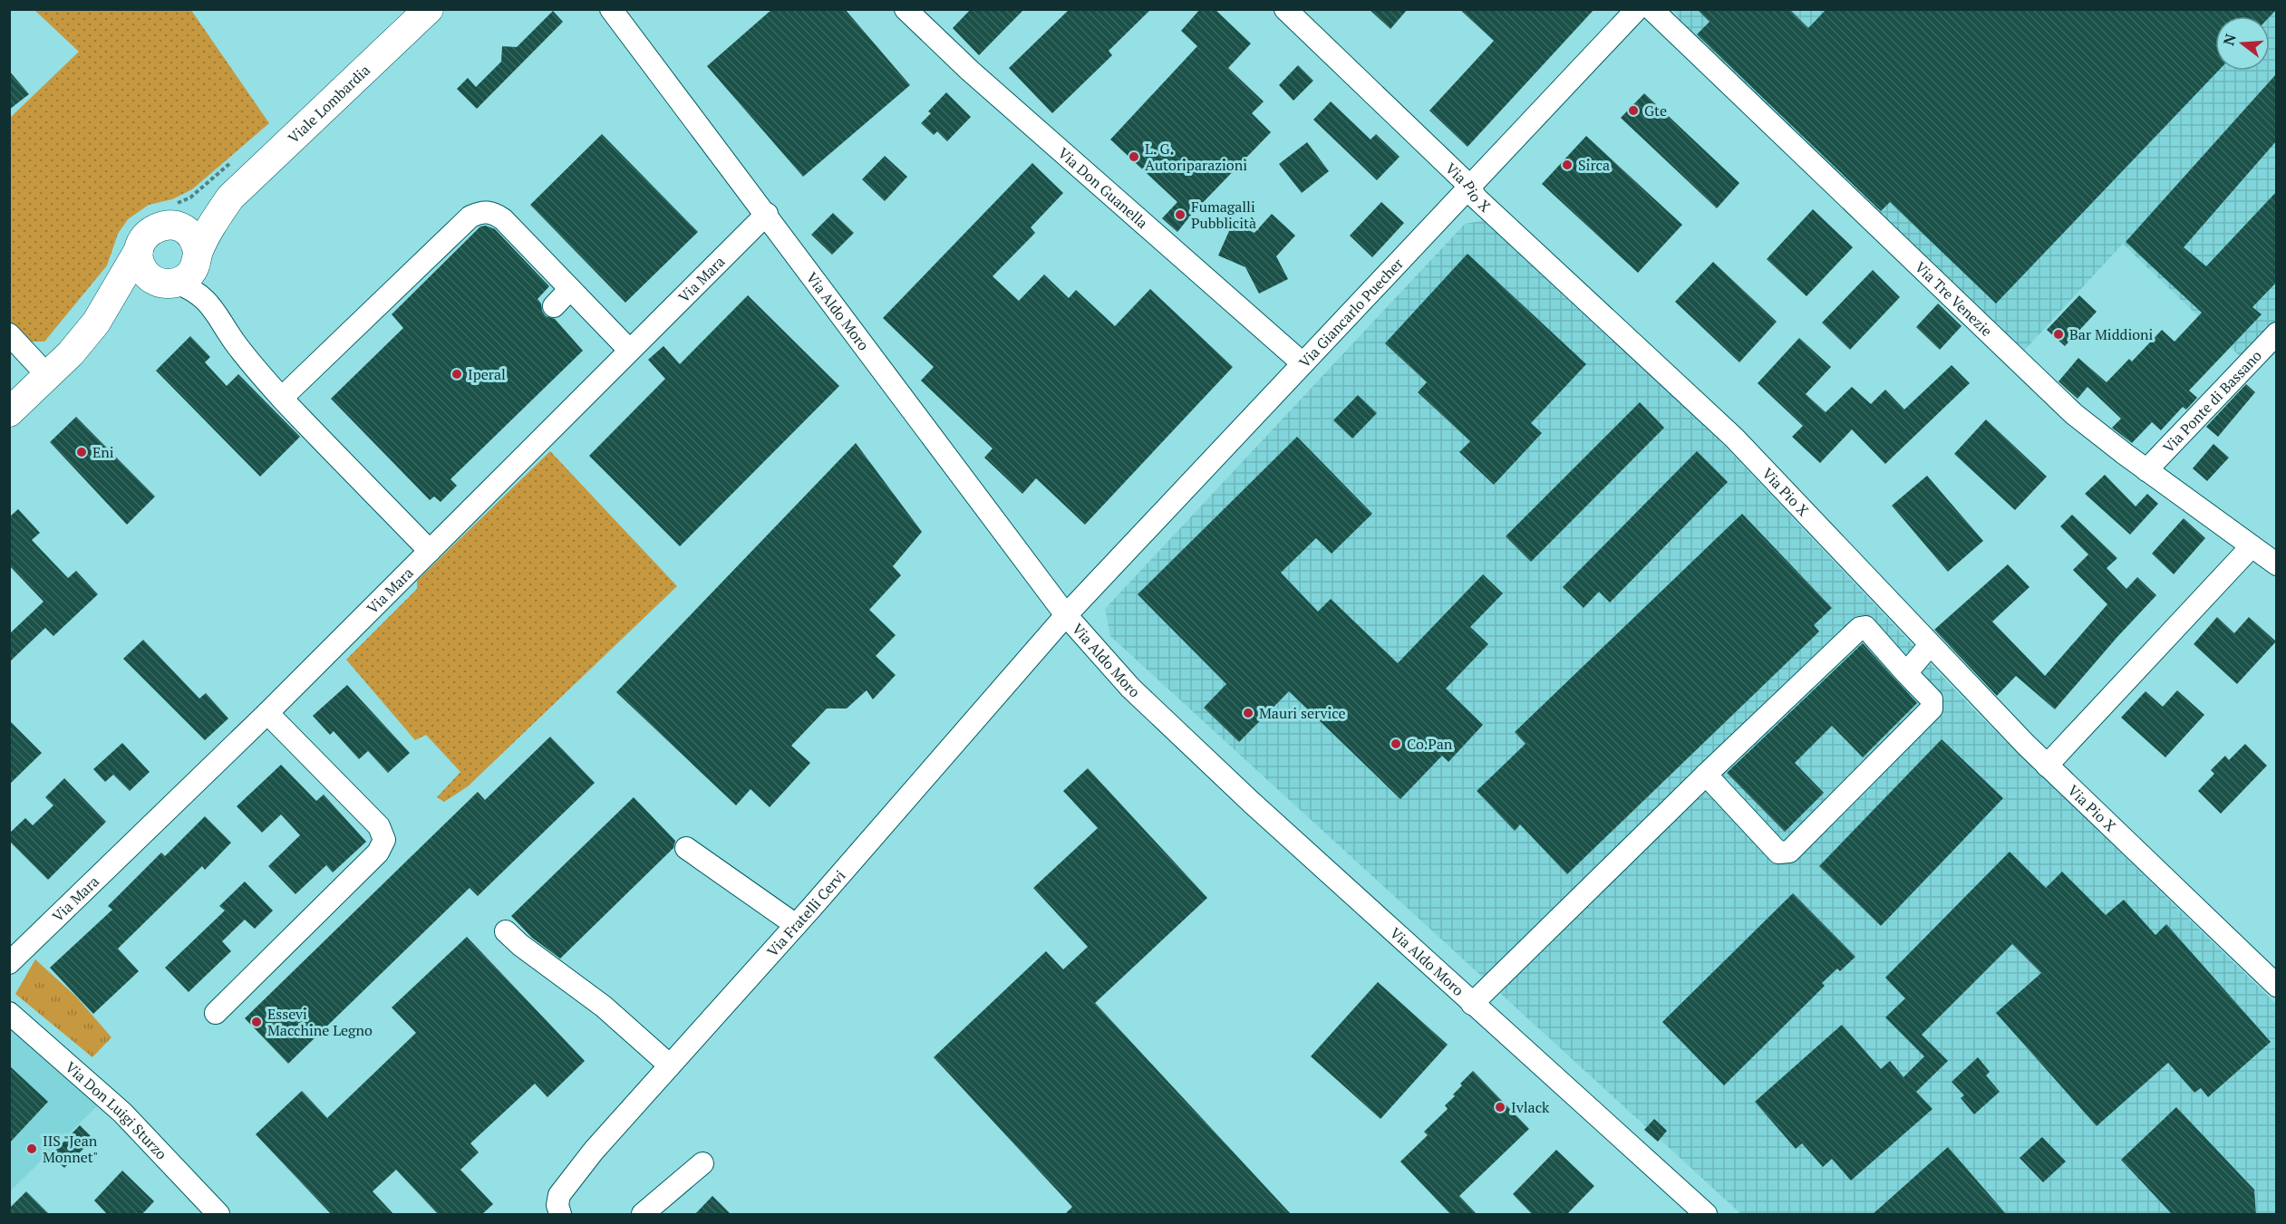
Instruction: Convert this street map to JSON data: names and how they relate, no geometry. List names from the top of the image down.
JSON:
{
  "streets": {
    "main road": ["Viale Lombardia"],
    "street": [
      "Via Pio X",
      "Via Don Guanella",
      "Via Mara",
      "Via Tre Venezie",
      "Via Aldo Moro",
      "Via Giancarlo Puecher",
      "Via Ponte di Bassano",
      "Via Fratelli Cervi",
      "Via Don Luigi Sturzo"
    ]
  },
  "crossings": [
    ["Via Pio X", "Via Giancarlo Puecher"],
    ["Via Don Guanella", "Via Giancarlo Puecher"],
    ["Via Mara", "Via Aldo Moro"],
    ["Via Tre Venezie", "Via Giancarlo Puecher"],
    ["Via Tre Venezie", "Via Ponte di Bassano"],
    ["Via Aldo Moro", "Via Giancarlo Puecher"],
    ["Via Aldo Moro", "Via Fratelli Cervi"],
    ["Via Giancarlo Puecher", "Via Fratelli Cervi"]
  ],
  "places": [
    "Gte",
    "L. G. Autoriparazioni",
    "Sirca",
    "Fumagalli Pubblicità",
    "Bar Middioni",
    "Iperal",
    "Eni",
    "Mauri service",
    "Co.Pan",
    "Essevi Macchine Legno",
    "Ivlack",
    "IIS \"Jean Monnet\""
  ],
  "north": "left"
}
